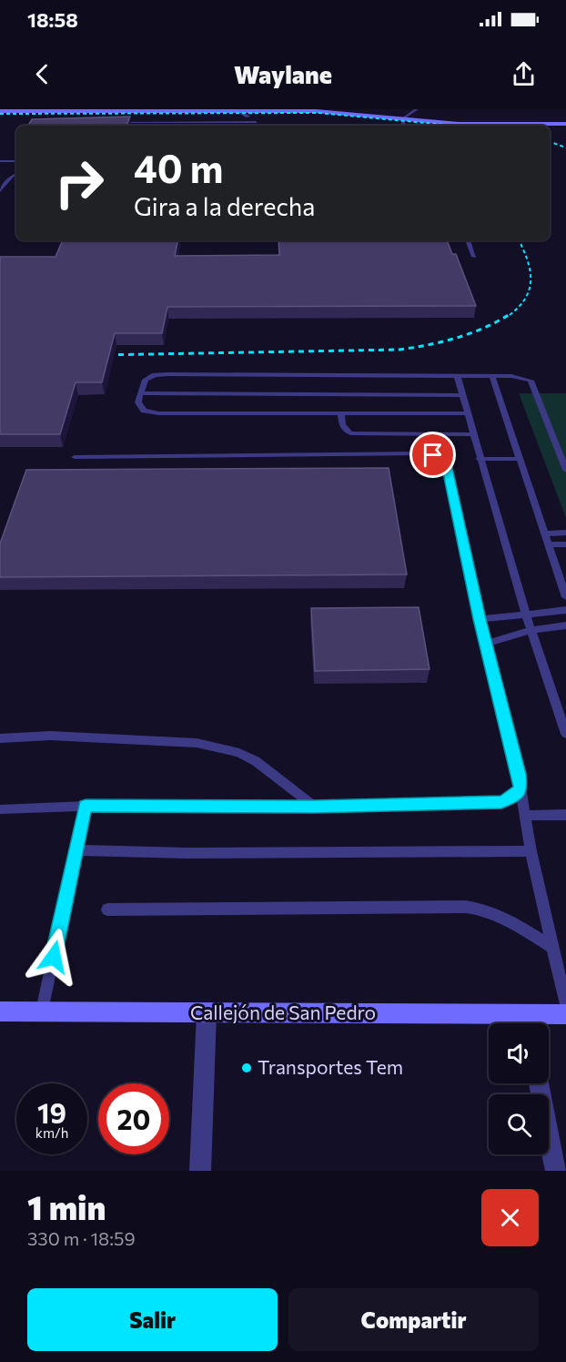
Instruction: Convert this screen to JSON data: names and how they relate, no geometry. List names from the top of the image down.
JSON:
{
  "streets": {
    "main road": ["Callejón de San Pedro"]
  },
  "places": ["Transportes Tem"],
  "page": {
    "status": "18:58",
    "header": "Waylane",
    "turn": ["40 m", "Gira a la derecha"],
    "speed": "19 km/h",
    "limit": "20",
    "heading": ["1 min", "330 m · 18:59"],
    "buttons": ["Salir", "Compartir"]
  }
}
